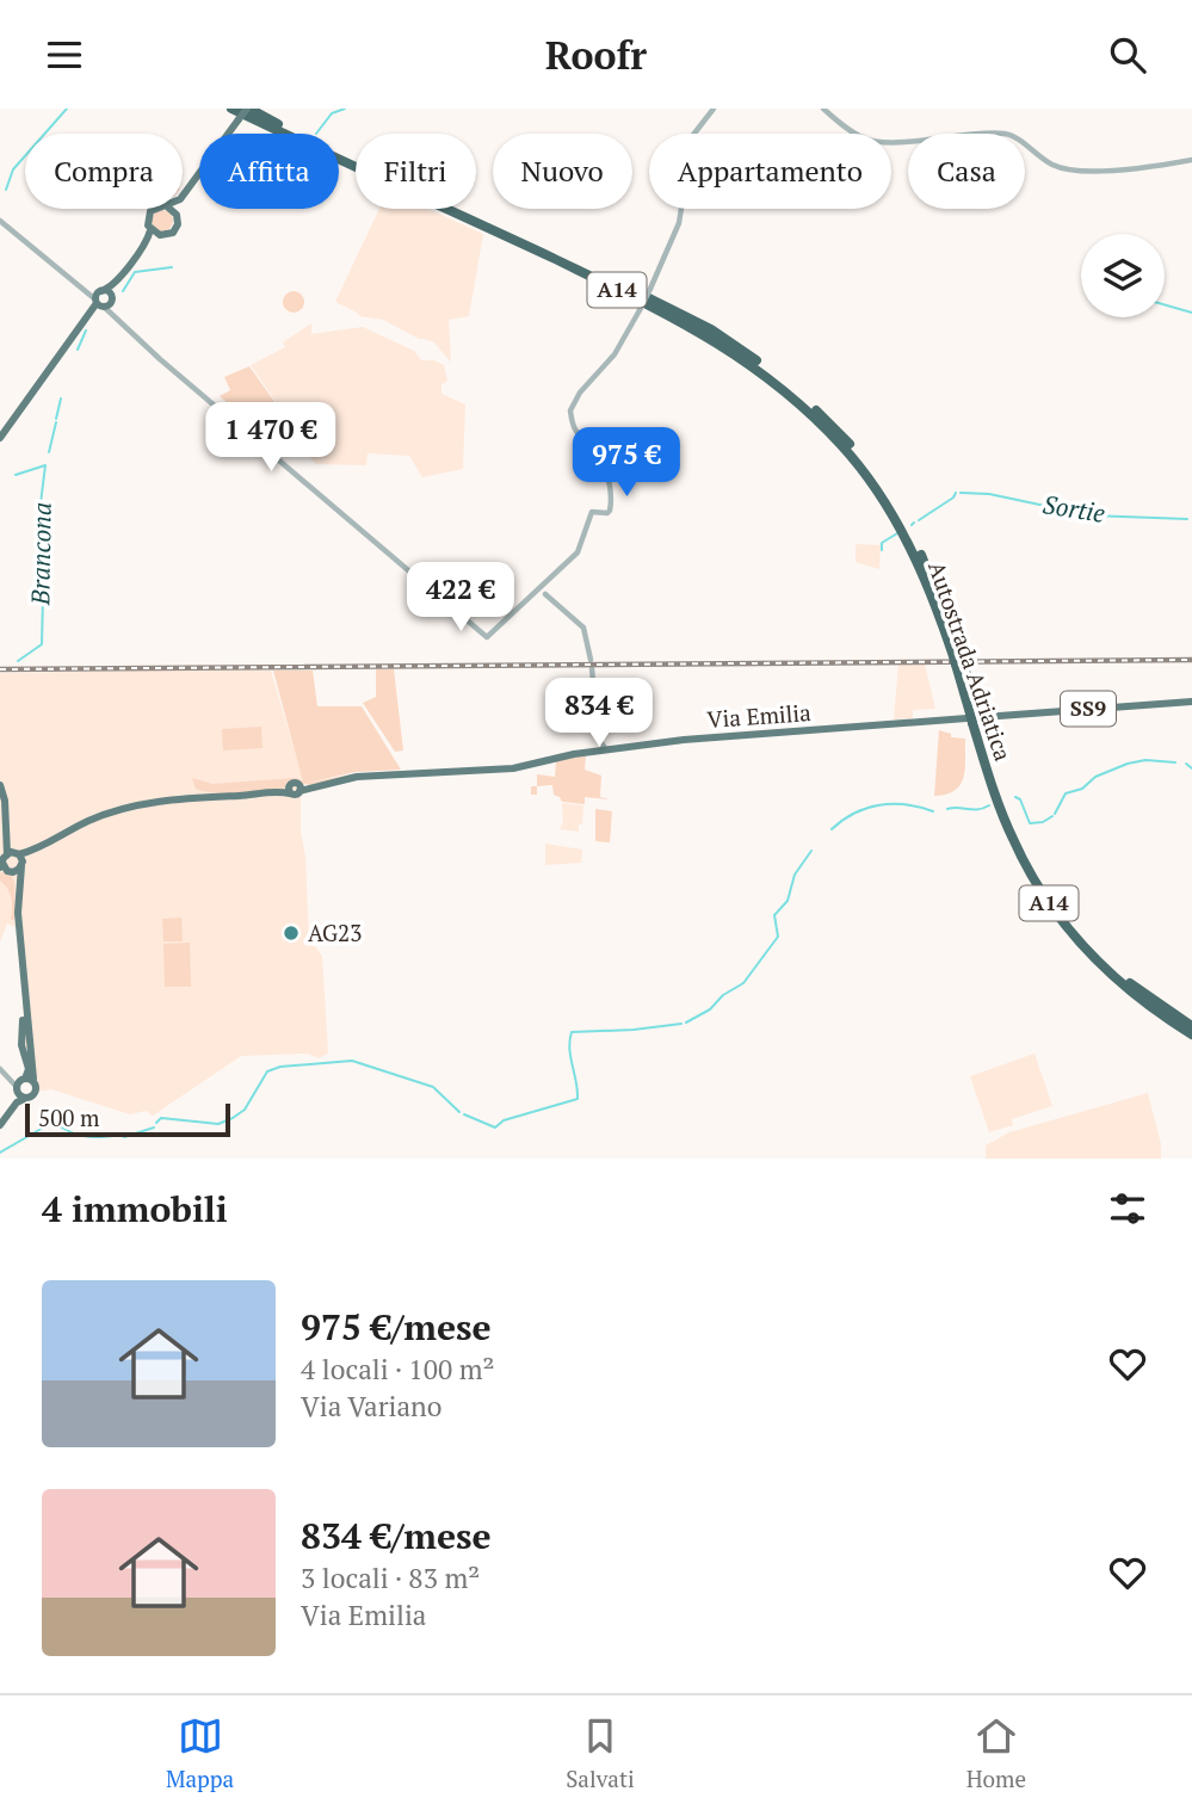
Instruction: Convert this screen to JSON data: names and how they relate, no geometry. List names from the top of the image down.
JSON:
{
  "streets": {
    "highway": ["A14", "Autostrada Adriatica"],
    "main road": ["SS9", "Via Emilia"]
  },
  "crossings": [
    ["Autostrada Adriatica", "Via Emilia"]
  ],
  "water": ["Sortie", "Brancona"],
  "places": ["AG23"],
  "scale_bar": "500 m",
  "page": {
    "header": "Roofr",
    "chip": [
      "Compra",
      "Affitta",
      "Filtri",
      "Nuovo",
      "Appartamento",
      "Casa"
    ],
    "price": [
      "1 470 €",
      "975 €",
      "422 €",
      "834 €"
    ],
    "scale": "500 m",
    "heading": "4 immobili",
    "list": [
      {
        "name": "975 €/mese",
        "note": "4 locali · 100 m² · Via Variano"
      },
      {
        "name": "834 €/mese",
        "note": "3 locali · 83 m² · Via Emilia"
      }
    ],
    "tabs": ["Mappa", "Salvati", "Home"]
  }
}
